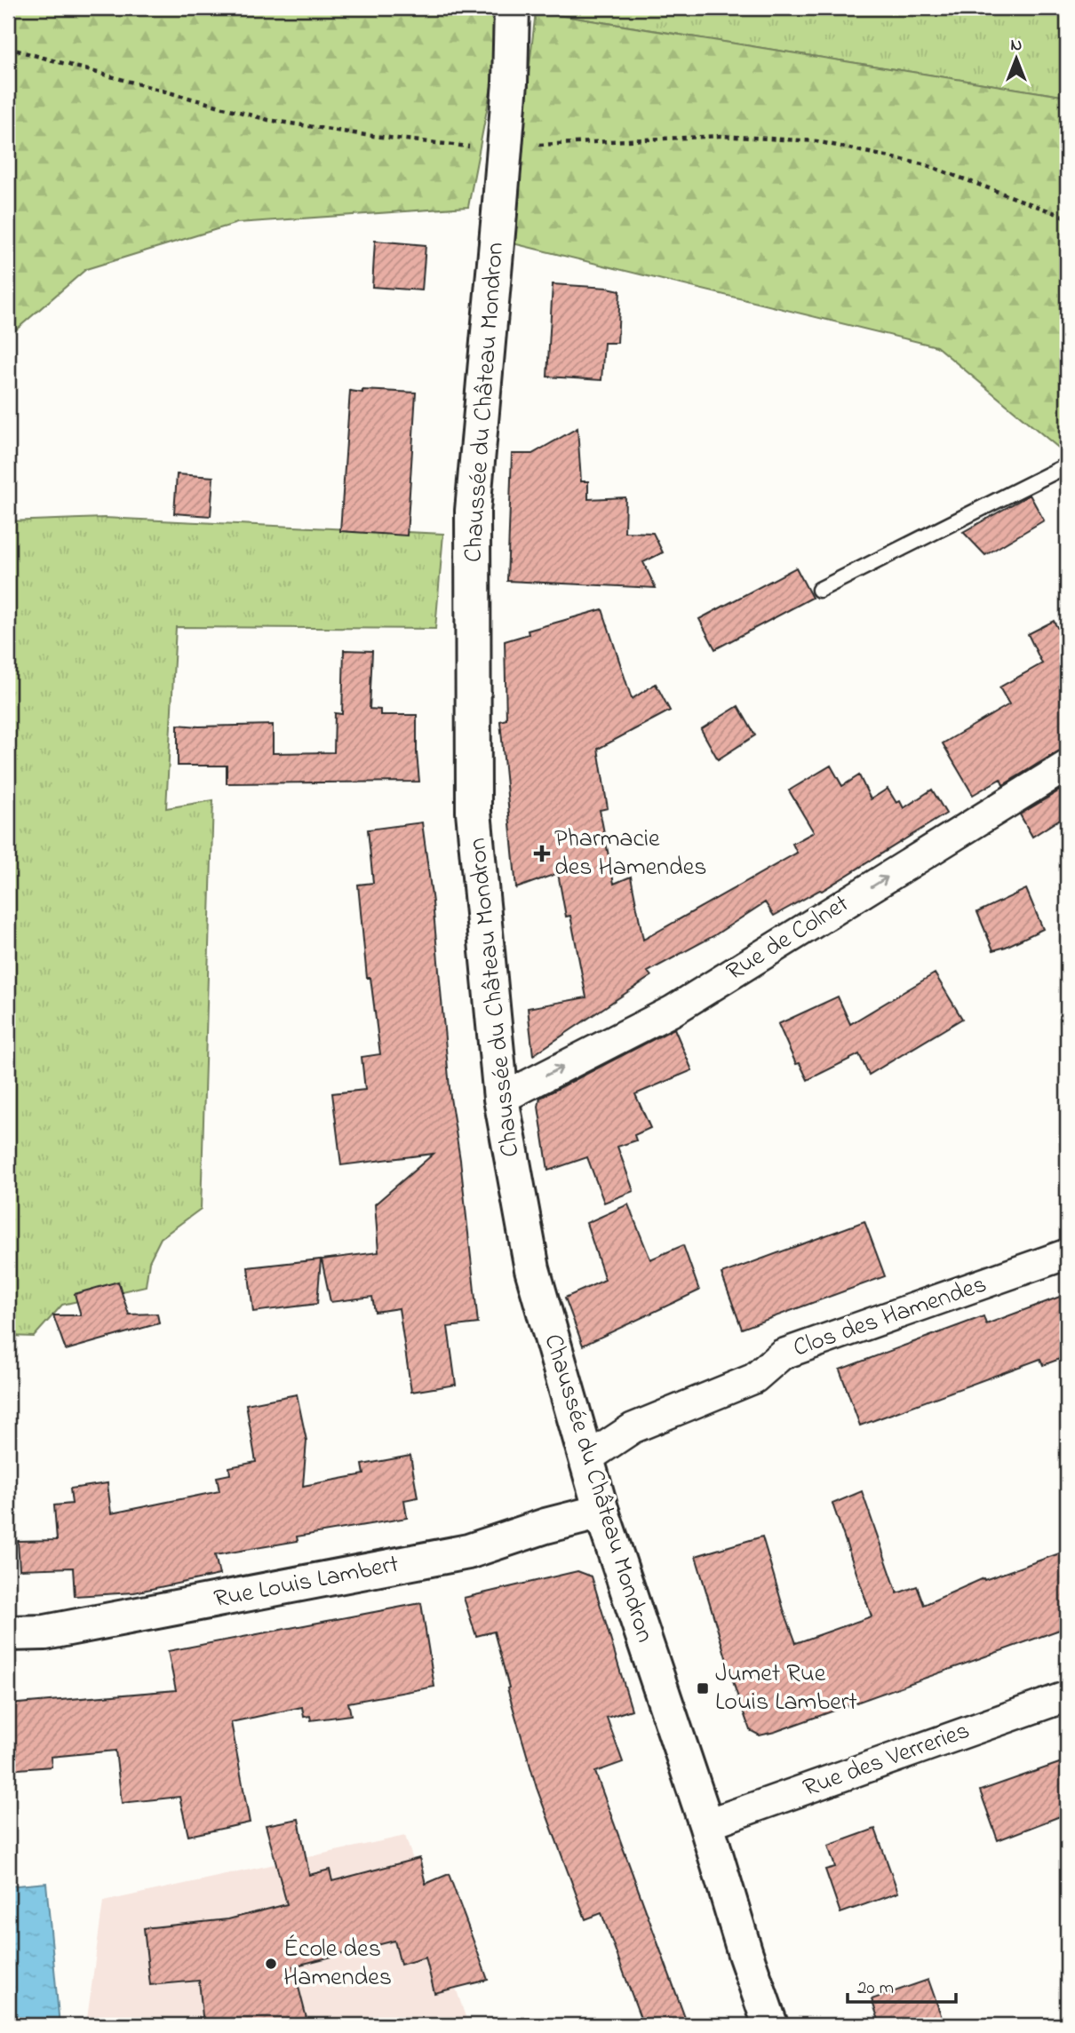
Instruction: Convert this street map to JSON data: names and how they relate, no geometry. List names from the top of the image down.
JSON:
{
  "streets": {
    "main road": ["Chaussée du Château Mondron", "Rue Louis Lambert"],
    "street": ["Rue de Colnet", "Clos des Hamendes", "Rue des Verreries"]
  },
  "crossings": [
    ["Chaussée du Château Mondron", "Rue de Colnet"],
    ["Chaussée du Château Mondron", "Clos des Hamendes"],
    ["Chaussée du Château Mondron", "Rue Louis Lambert"],
    ["Chaussée du Château Mondron", "Rue des Verreries"]
  ],
  "one_way": ["Rue de Colnet"],
  "places": {
    "health": ["Pharmacie des Hamendes"],
    "transit": ["Jumet Rue Louis Lambert"],
    "other": ["École des Hamendes"]
  },
  "scale_bar": "20 m",
  "north": "top"
}
